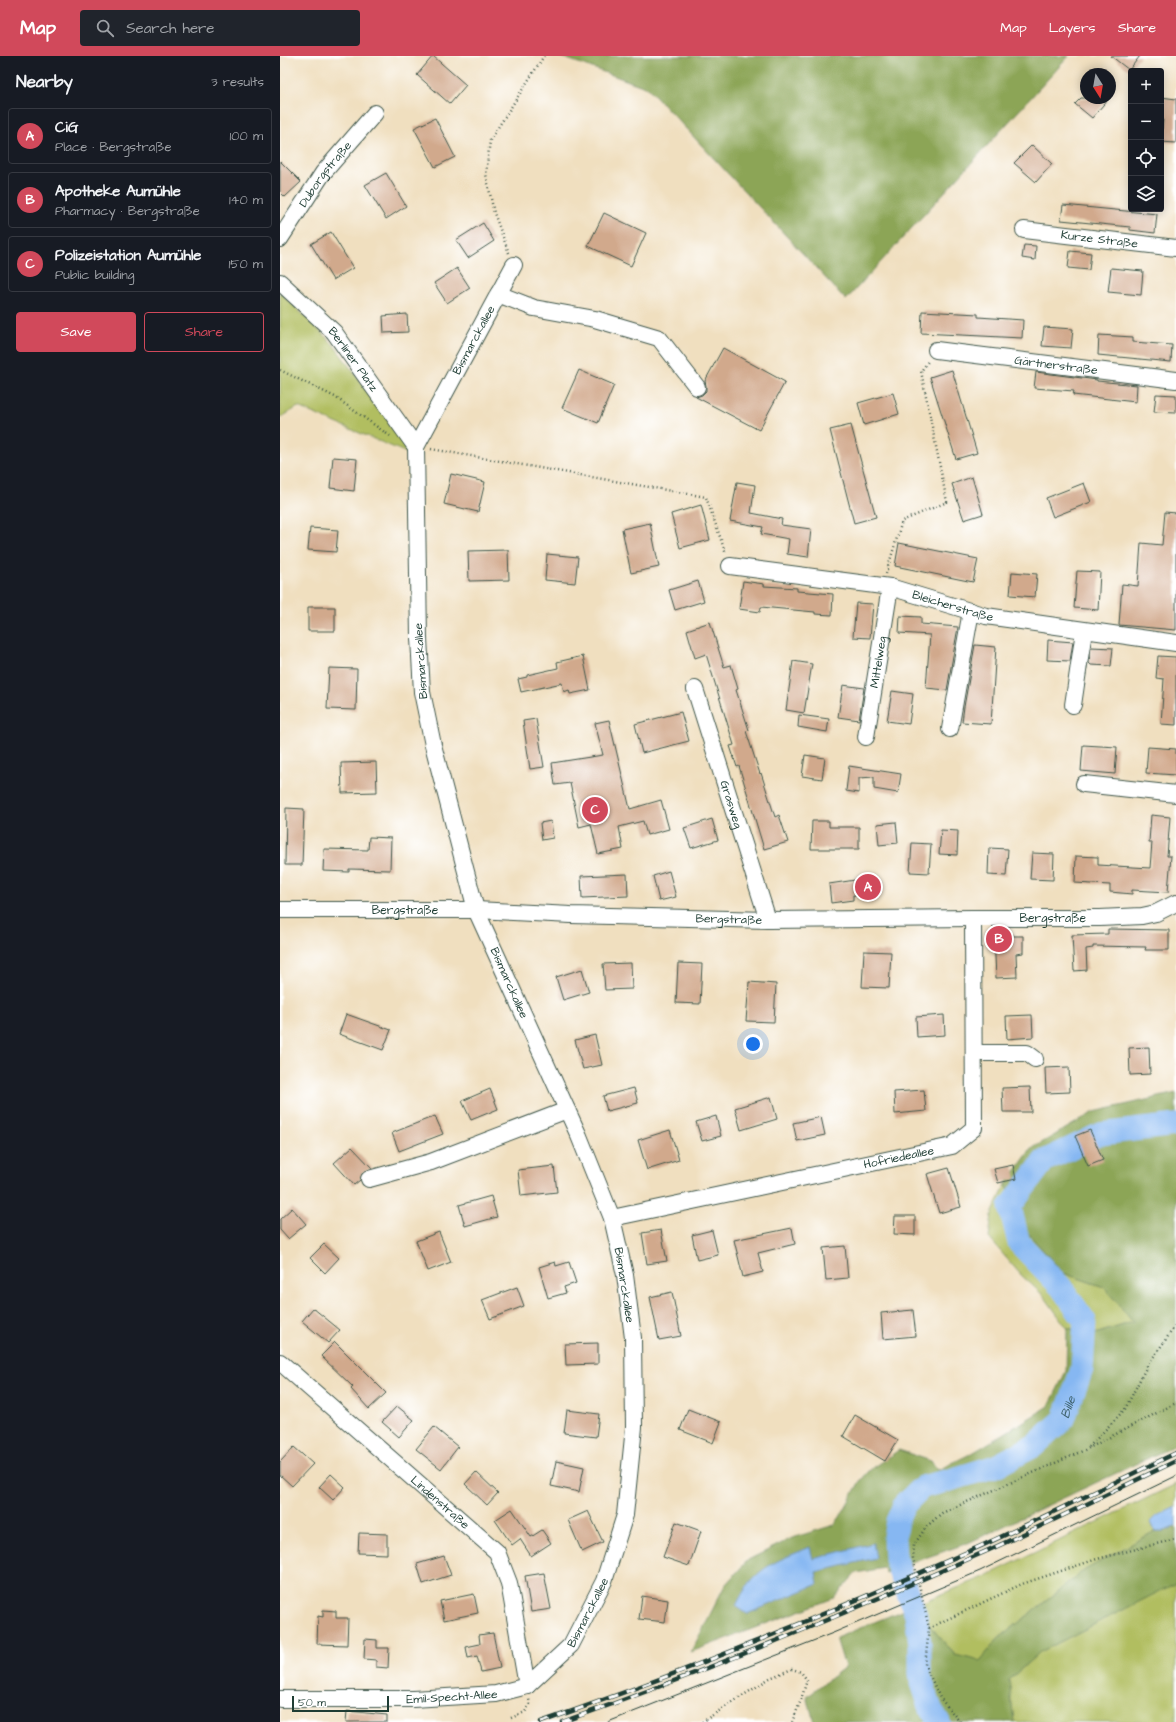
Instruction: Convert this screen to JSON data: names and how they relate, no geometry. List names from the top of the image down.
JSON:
{
  "streets": {
    "street": [
      "Duborgstraße",
      "Kurze Straße",
      "Bismarckallee",
      "Berliner Platz",
      "Gärtnerstraße",
      "Bleicherstraße",
      "Mittelweg",
      "Grasweg",
      "Bergstraße",
      "Hofriedeallee",
      "Lindenstraße",
      "Emil-Specht-Allee"
    ]
  },
  "crossings": [
    ["Bismarckallee", "Berliner Platz"],
    ["Bismarckallee", "Bergstraße"],
    ["Bismarckallee", "Hofriedeallee"],
    ["Bismarckallee", "Lindenstraße"],
    ["Bismarckallee", "Emil-Specht-Allee"],
    ["Bleicherstraße", "Mittelweg"],
    ["Grasweg", "Bergstraße"],
    ["Bergstraße", "Hofriedeallee"],
    ["Lindenstraße", "Emil-Specht-Allee"]
  ],
  "water": ["Bille"],
  "scale_bar": "50 m",
  "north": "bottom",
  "page": {
    "header": "Map",
    "search": "Search here",
    "nav": ["Map", "Layers", "Share"],
    "heading": ["Nearby", "3 results"],
    "map_buttons": ["+", "−"],
    "list": [
      {
        "mark": "A",
        "name": "CiG",
        "note": "Place · Bergstraße",
        "value": "100 m"
      },
      {
        "mark": "B",
        "name": "Apotheke Aumühle",
        "note": "Pharmacy · Bergstraße",
        "value": "140 m"
      },
      {
        "mark": "C",
        "name": "Polizeistation Aumühle",
        "note": "Public building",
        "value": "150 m"
      }
    ],
    "buttons": ["Save", "Share"],
    "pins": ["C", "A", "B"],
    "scale": "50 m"
  }
}
